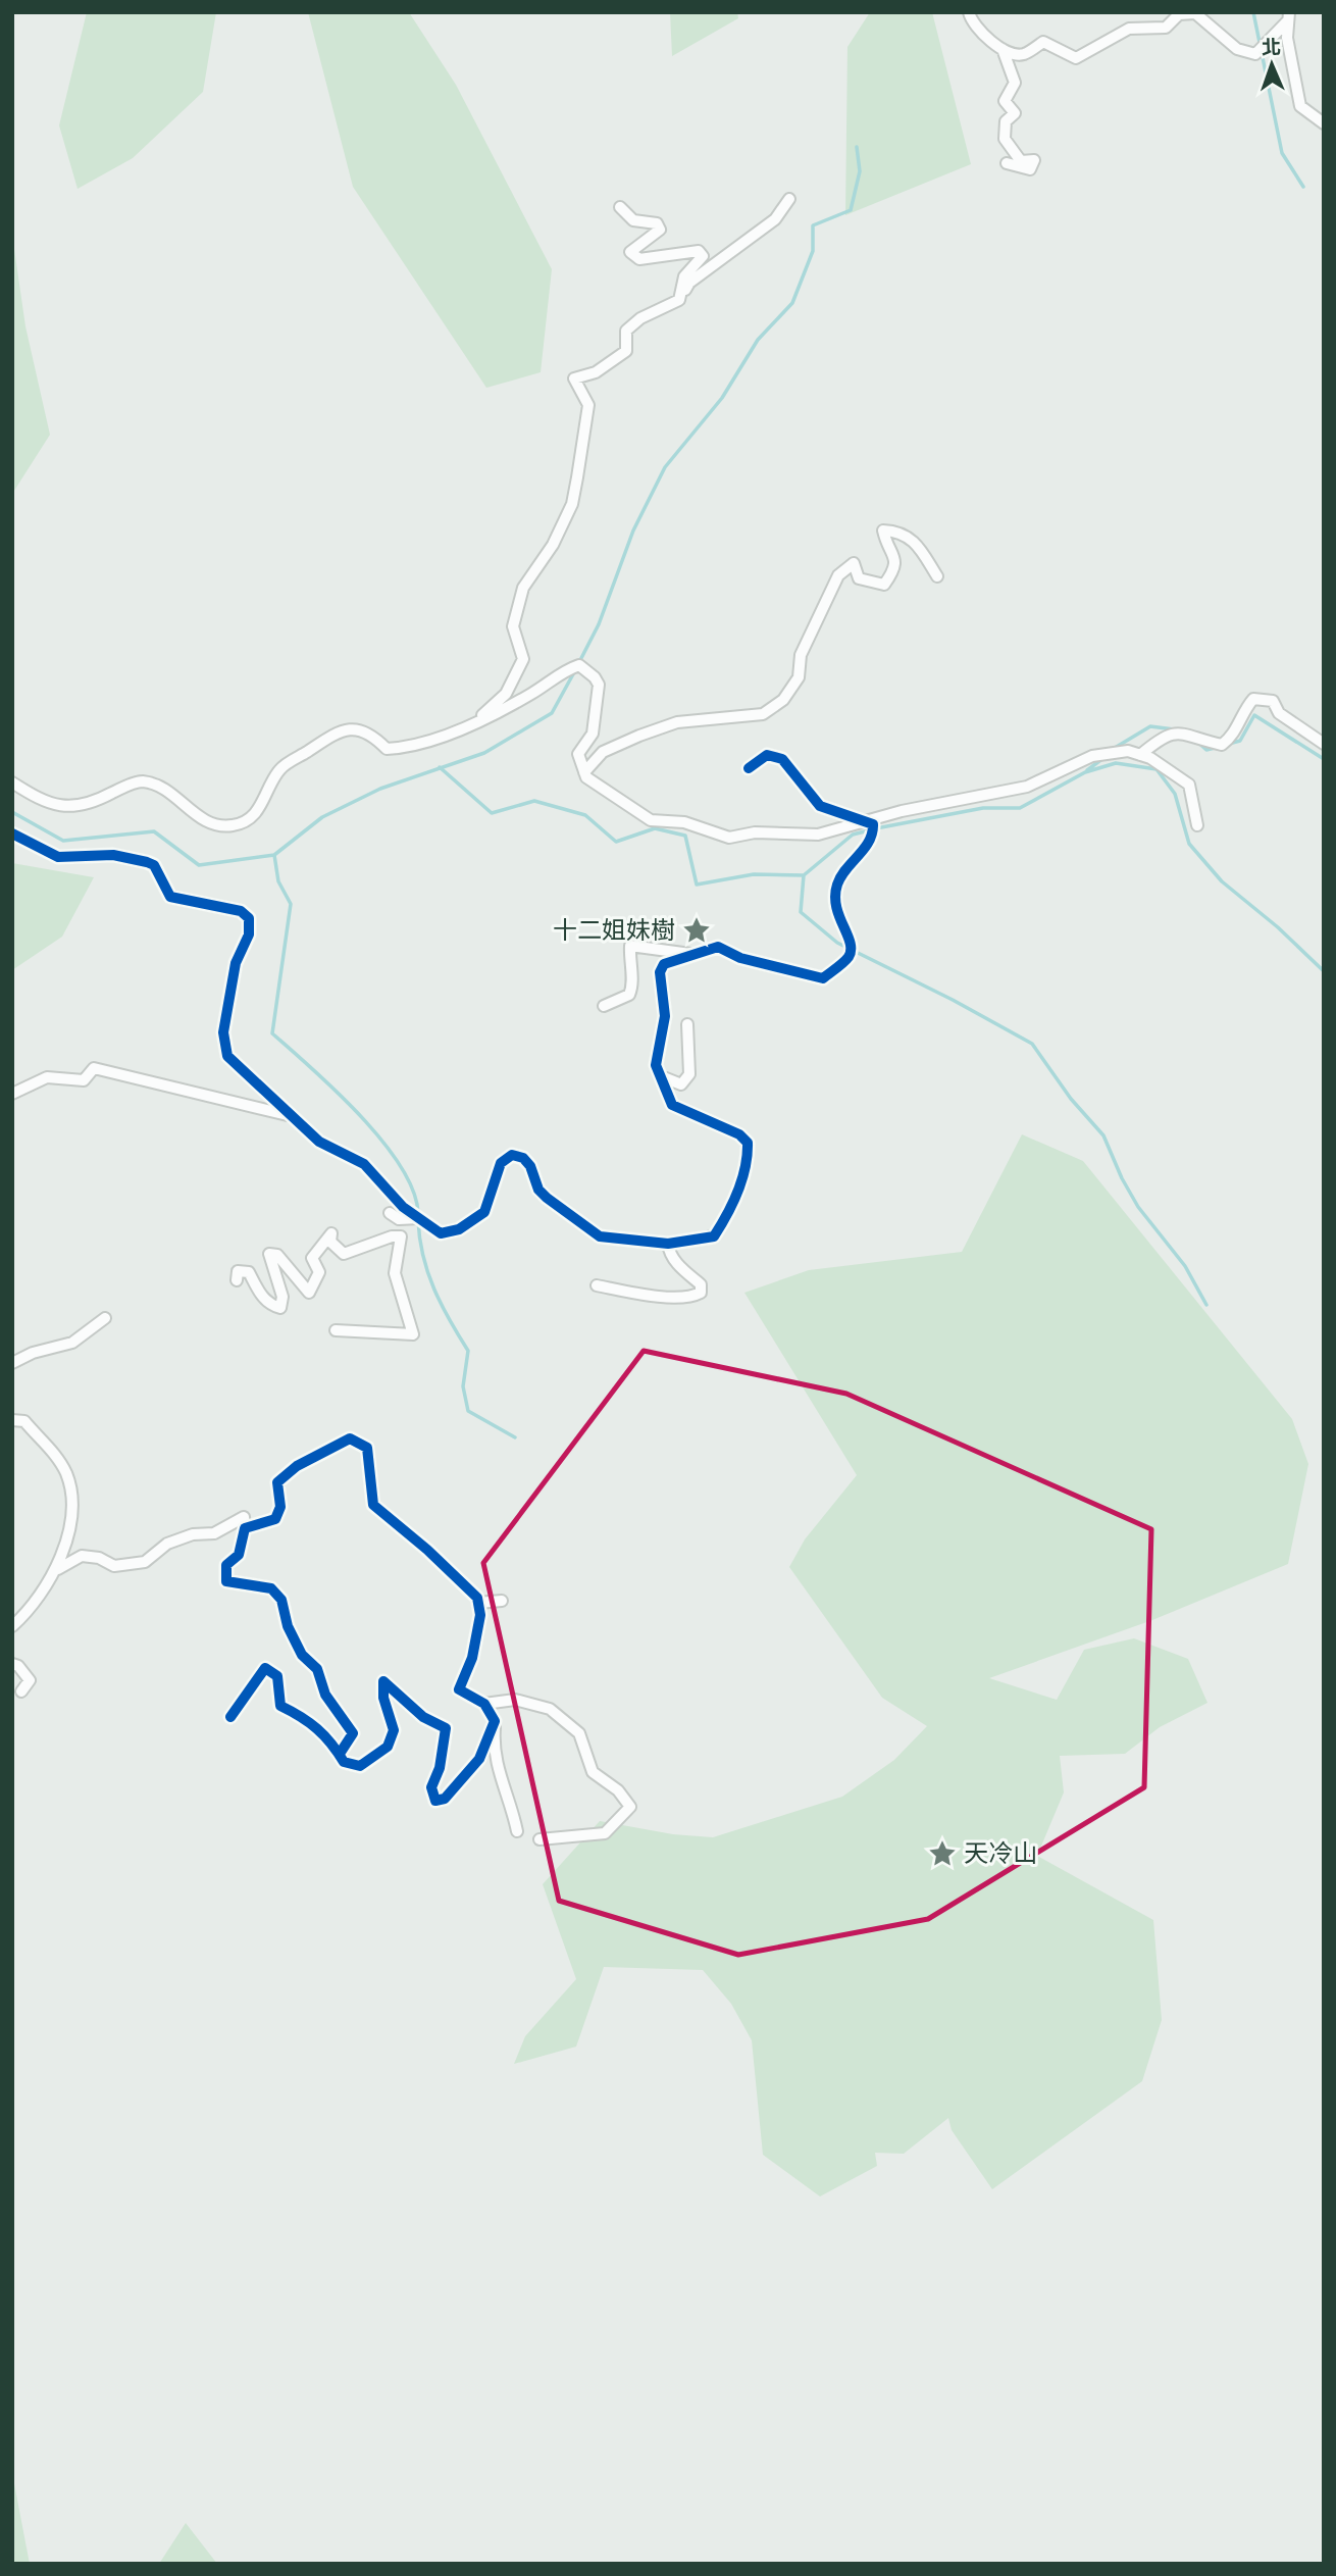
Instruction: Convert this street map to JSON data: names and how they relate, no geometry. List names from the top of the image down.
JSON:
{
  "places": {
    "place": ["十二姐妹樹", "天冷山"]
  },
  "north": "top"
}
